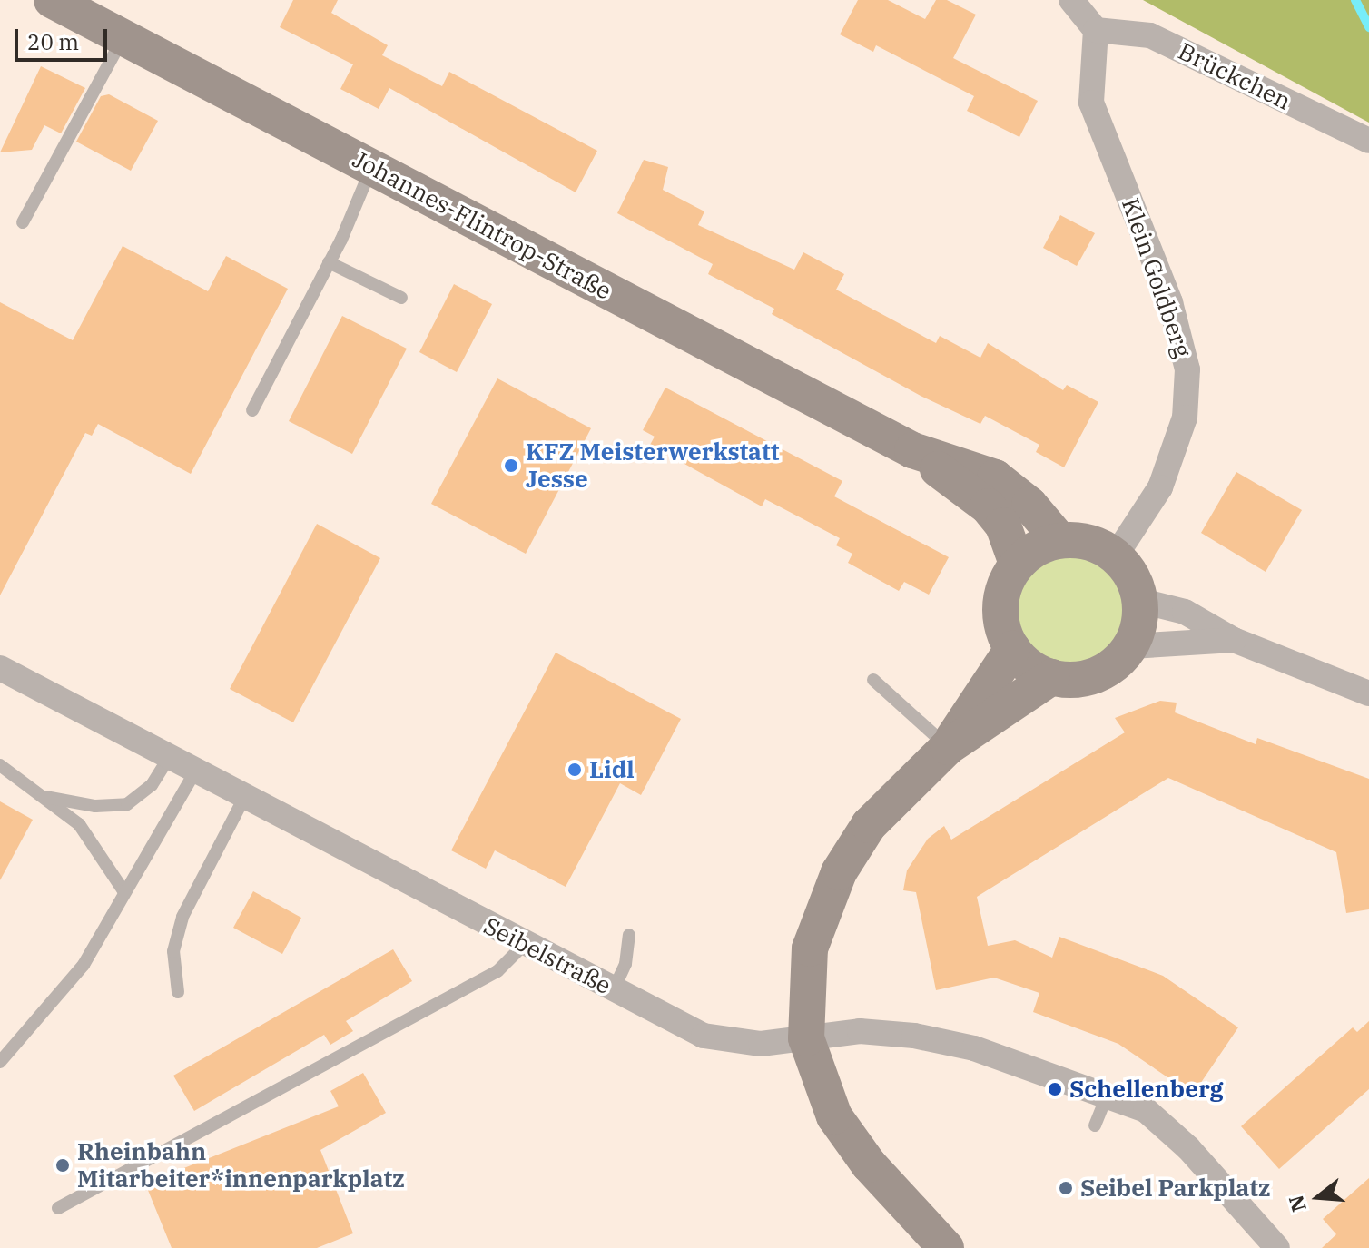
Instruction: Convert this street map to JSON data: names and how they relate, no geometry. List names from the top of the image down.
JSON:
{
  "streets": {
    "main road": ["Johannes-Flintrop-Straße"],
    "street": ["Brückchen", "Klein Goldberg", "Seibelstraße"]
  },
  "crossings": [
    ["Brückchen", "Klein Goldberg"],
    ["Johannes-Flintrop-Straße", "Klein Goldberg"]
  ],
  "places": [
    "KFZ Meisterwerkstatt Jesse",
    "Lidl",
    "Schellenberg",
    "Rheinbahn Mitarbeiter*innenparkplatz",
    "Seibel Parkplatz"
  ],
  "scale_bar": "20 m",
  "north": "left"
}
